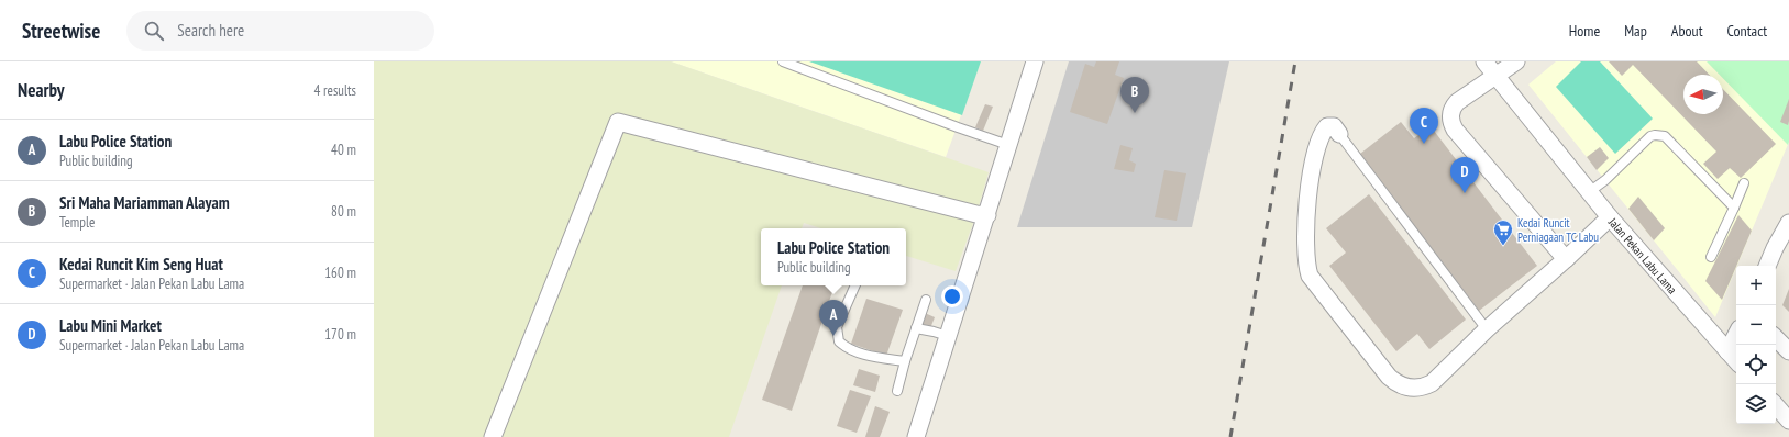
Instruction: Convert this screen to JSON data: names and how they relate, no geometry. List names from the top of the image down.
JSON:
{
  "streets": {
    "street": ["Jalan Pekan Labu Lama"]
  },
  "places": {
    "supermarket": ["Kedai Runcit Perniagaan TC Labu"]
  },
  "north": "left",
  "page": {
    "header": "Streetwise",
    "search": "Search here",
    "nav": [
      "Home",
      "Map",
      "About",
      "Contact"
    ],
    "heading": ["Nearby", "4 results"],
    "pins": [
      "B",
      "C",
      "D",
      "A"
    ],
    "list": [
      {
        "mark": "A",
        "name": "Labu Police Station",
        "note": "Public building",
        "value": "40 m"
      },
      {
        "mark": "B",
        "name": "Sri Maha Mariamman Alayam",
        "note": "Temple",
        "value": "80 m"
      },
      {
        "mark": "C",
        "name": "Kedai Runcit Kim Seng Huat",
        "note": "Supermarket · Jalan Pekan Labu Lama",
        "value": "160 m"
      },
      {
        "mark": "D",
        "name": "Labu Mini Market",
        "note": "Supermarket · Jalan Pekan Labu Lama",
        "value": "170 m"
      }
    ],
    "popup": ["Labu Police Station", "Public building"],
    "map_buttons": ["+", "−"]
  }
}
